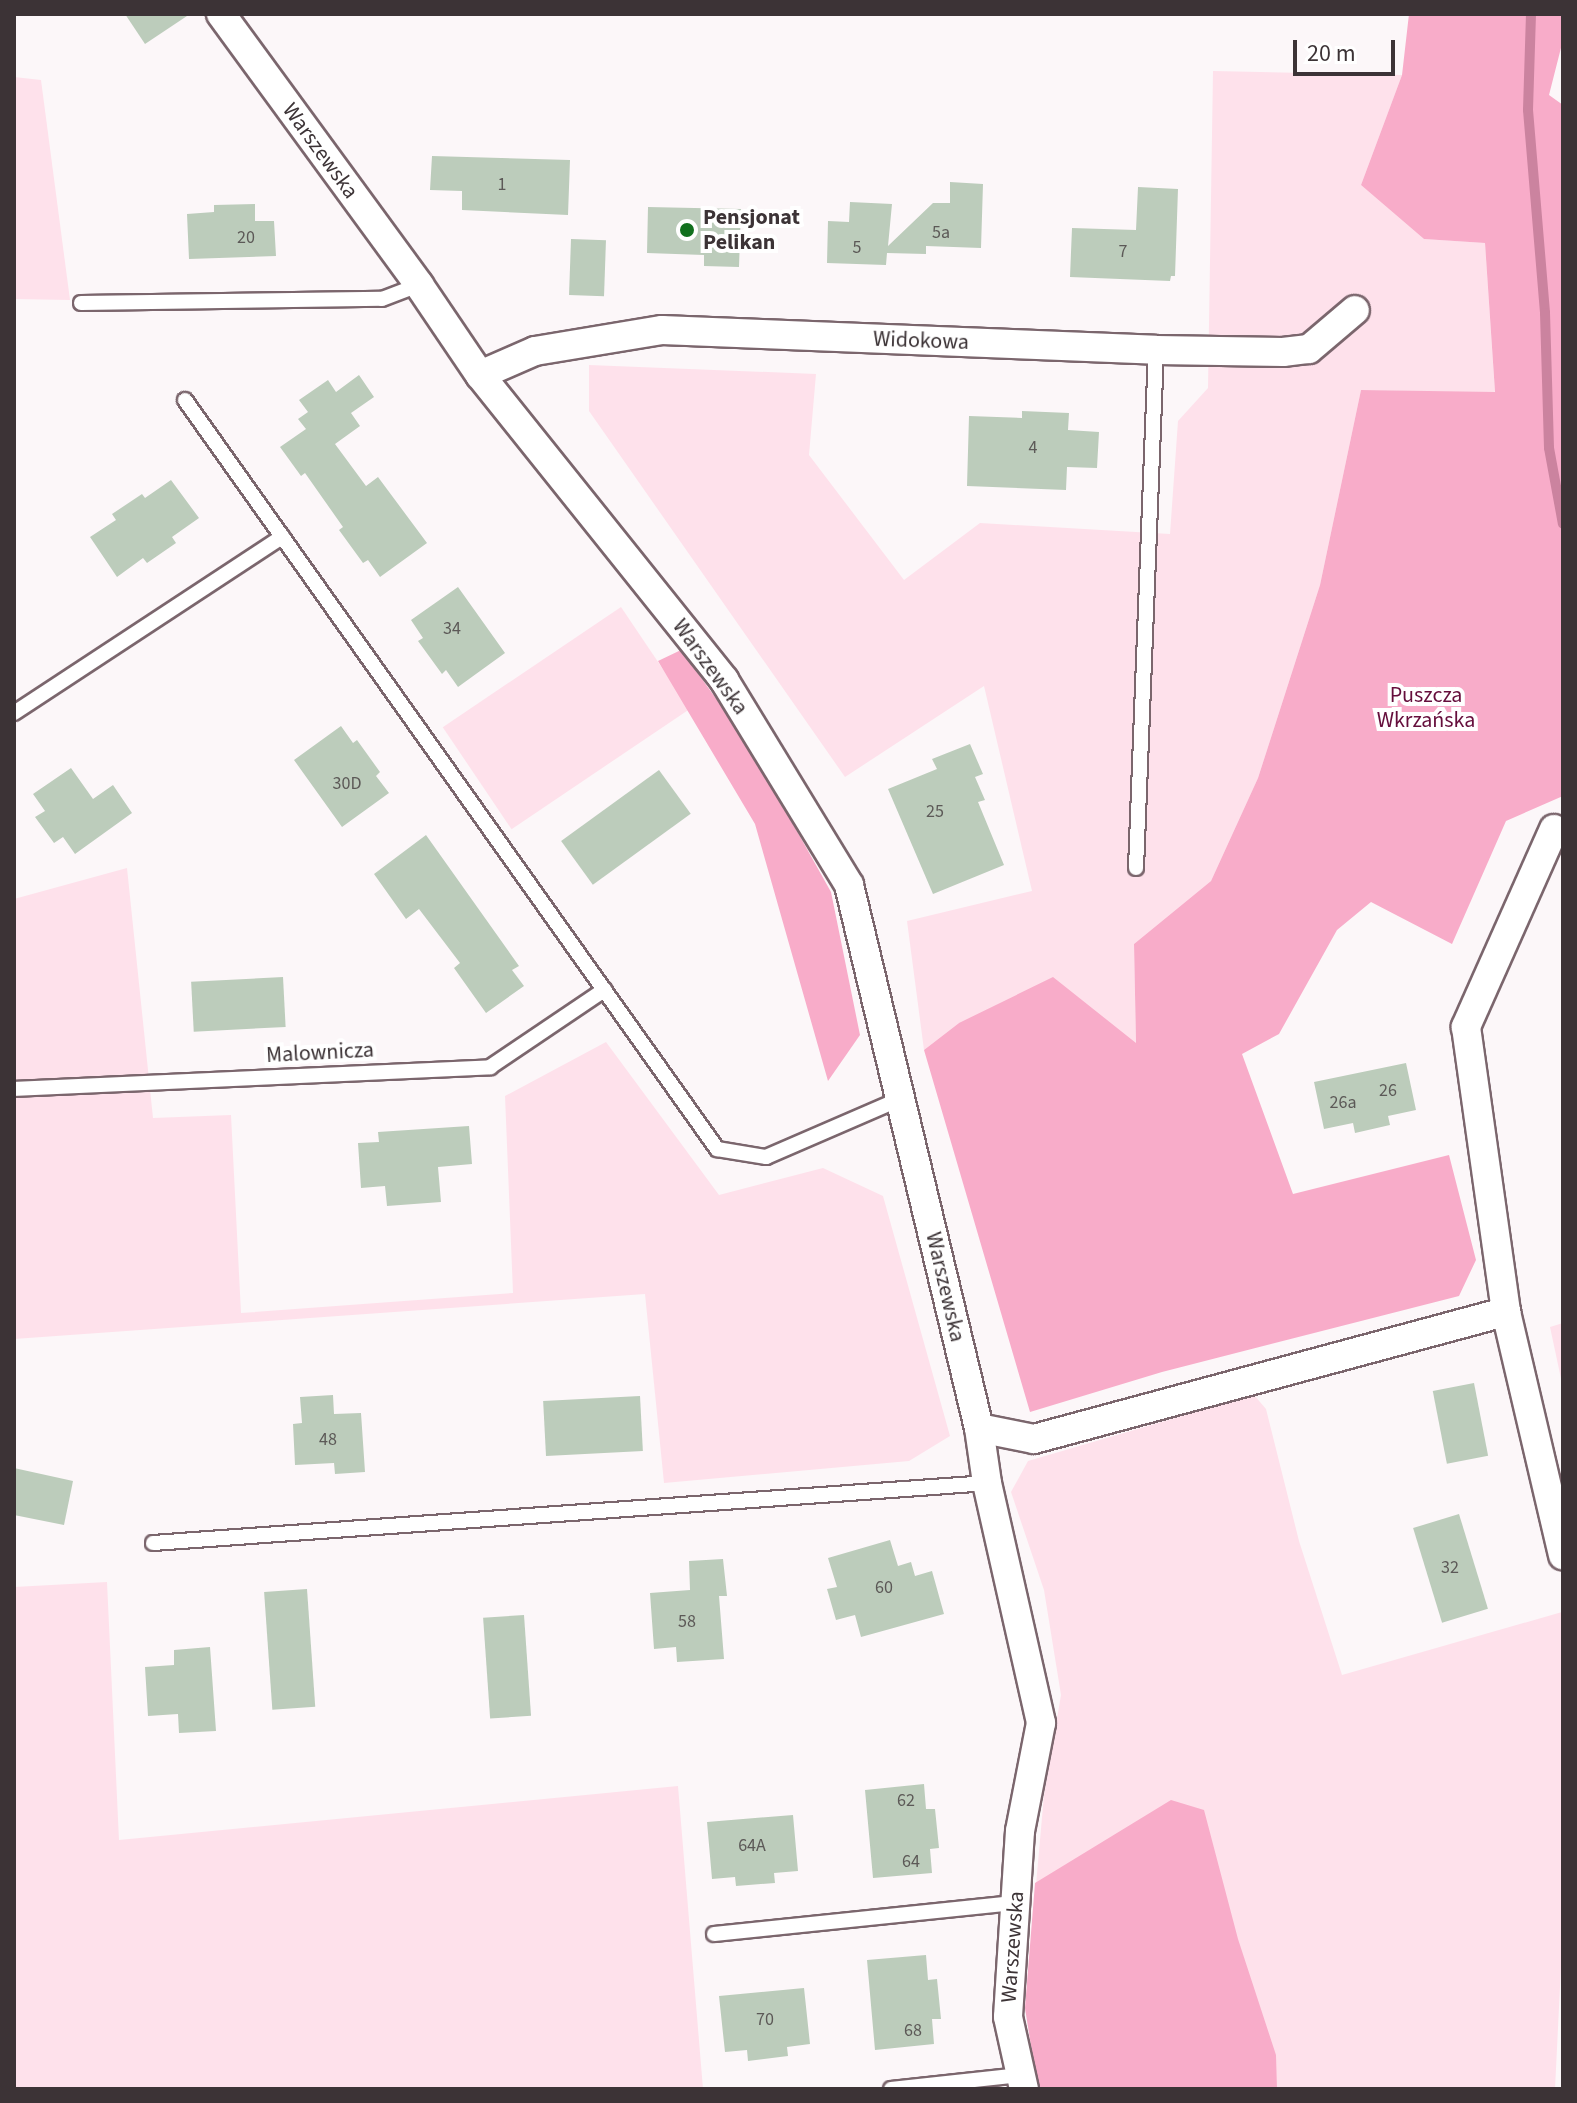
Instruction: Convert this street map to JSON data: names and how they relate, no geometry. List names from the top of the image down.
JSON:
{
  "streets": {
    "street": ["Warszewska", "Widokowa"],
    "lane": ["Malownicza"]
  },
  "crossings": [
    ["Warszewska", "Widokowa"]
  ],
  "parks": ["Puszcza Wkrzańska"],
  "places": ["Pensjonat Pelikan"],
  "house_numbers": [
    "1",
    "5a",
    "20",
    "5",
    "7",
    "4",
    "34",
    "30D",
    "25",
    "26",
    "26a",
    "48",
    "32",
    "60",
    "58",
    "62",
    "64A",
    "64",
    "70",
    "68"
  ],
  "scale_bar": "20 m"
}
